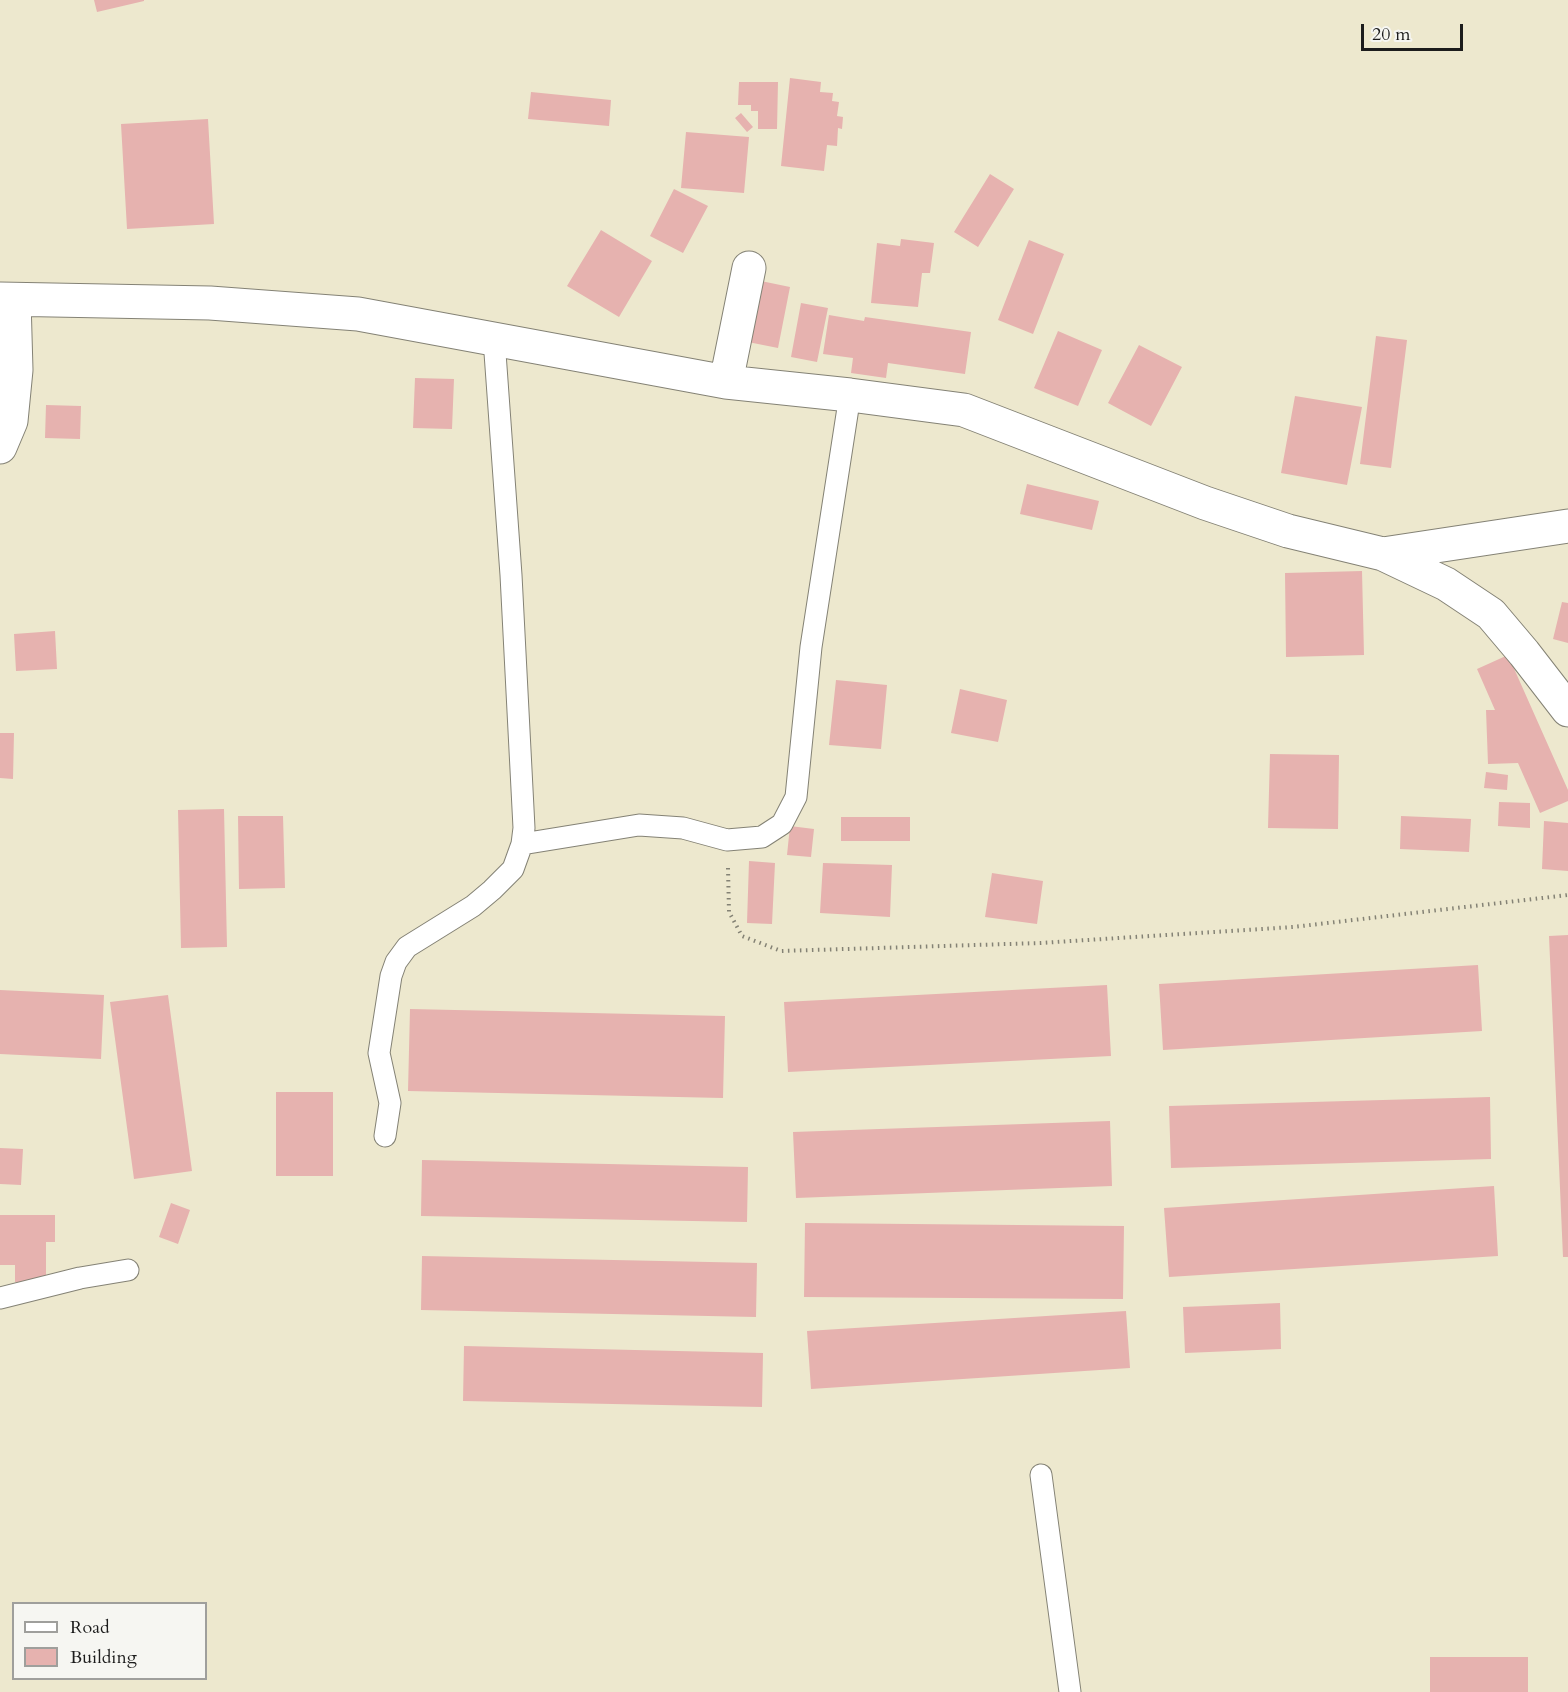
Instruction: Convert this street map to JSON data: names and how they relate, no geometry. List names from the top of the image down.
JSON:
{
  "legend": ["Road", "Building"],
  "scale_bar": "20 m"
}
